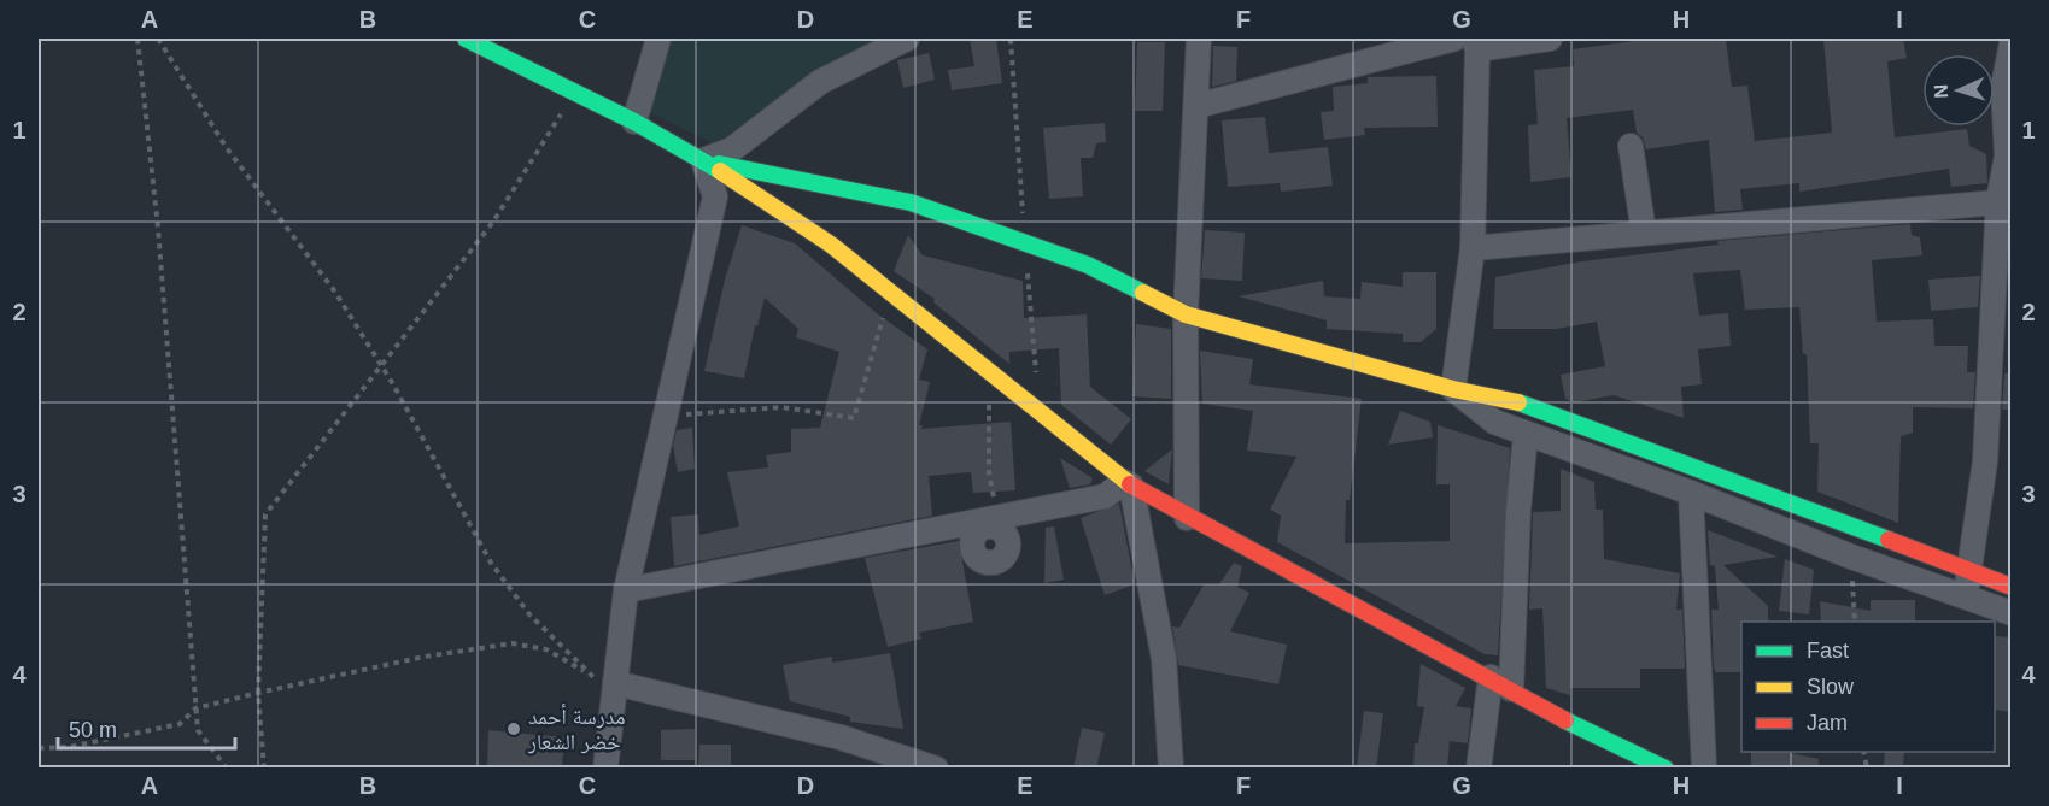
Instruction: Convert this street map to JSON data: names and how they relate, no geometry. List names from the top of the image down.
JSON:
{
  "places": ["مدرسة أحمد خضر الشعار"],
  "legend": ["Fast", "Slow", "Jam"],
  "scale_bar": "50 m",
  "north": "left",
  "grid": {
    "columns": [
      "A",
      "B",
      "C",
      "D",
      "E",
      "F",
      "G",
      "H",
      "I"
    ],
    "rows": [
      "1",
      "2",
      "3",
      "4"
    ]
  }
}
